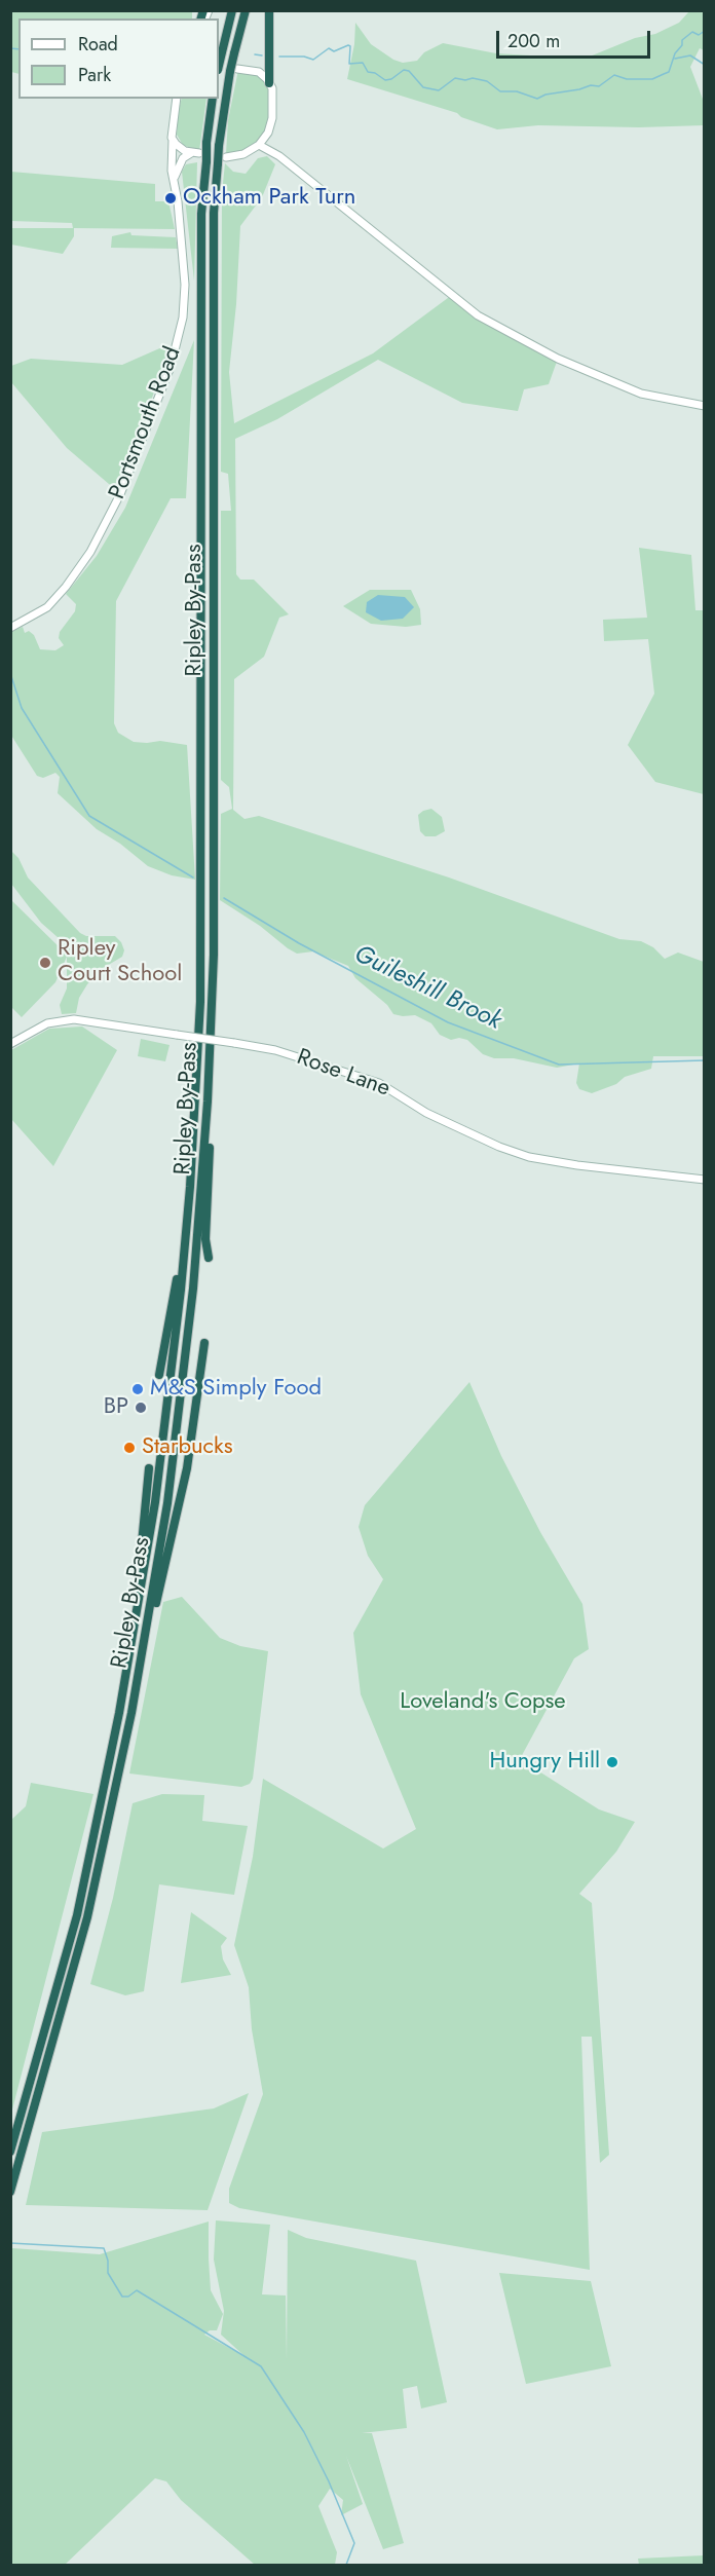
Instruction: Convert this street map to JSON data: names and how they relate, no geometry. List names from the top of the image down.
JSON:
{
  "streets": {
    "highway": ["Ripley By-Pass"],
    "main road": ["Portsmouth Road", "Rose Lane"]
  },
  "water": ["Guileshill Brook"],
  "parks": ["Loveland's Copse"],
  "places": [
    "Ockham Park Turn",
    "Ripley Court School",
    "M&S Simply Food",
    "BP",
    "Starbucks",
    "Hungry Hill"
  ],
  "legend": ["Road", "Park"],
  "scale_bar": "200 m"
}
